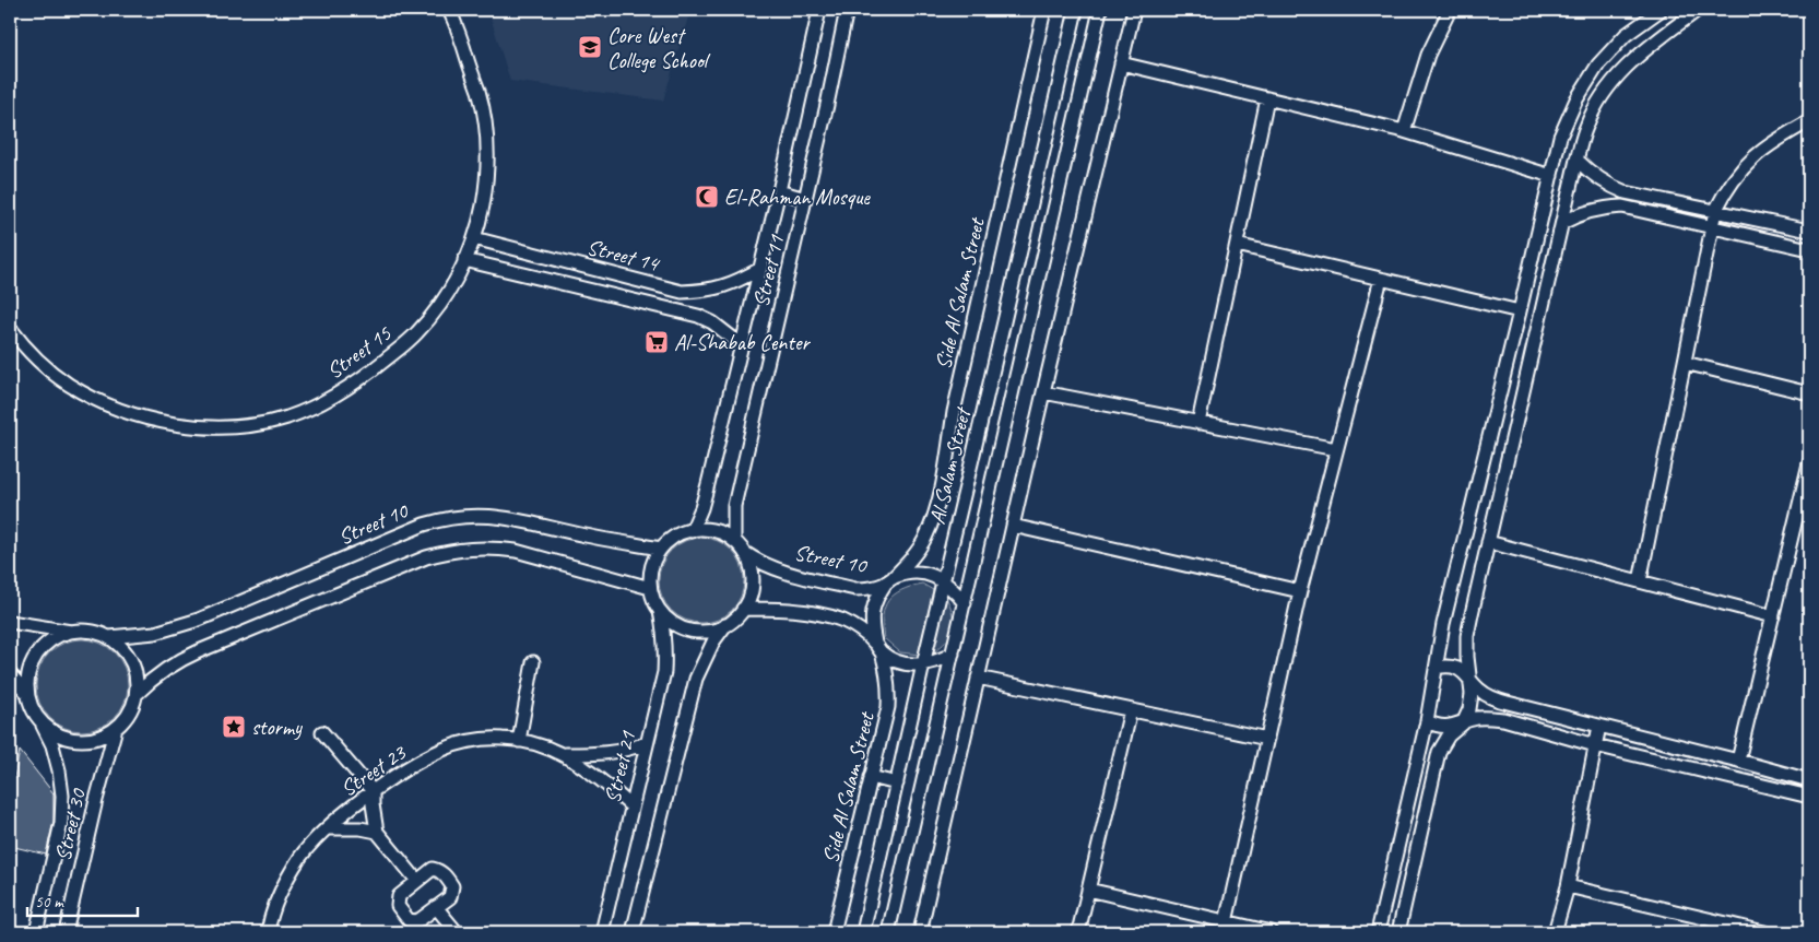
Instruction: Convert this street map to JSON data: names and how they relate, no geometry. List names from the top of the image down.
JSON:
{
  "streets": {
    "street": [
      "Street 14",
      "Street 11",
      "Side Al Salam Street",
      "Street 15",
      "Al Salam Street",
      "Street 10",
      "Street 21",
      "Street 23",
      "Street 30"
    ]
  },
  "crossings": [
    ["Street 14", "Street 11"],
    ["Street 14", "Street 15"],
    ["Street 11", "Street 10"],
    ["Street 11", "Street 21"],
    ["Side Al Salam Street", "Street 10"],
    ["Al Salam Street", "Street 10"],
    ["Street 10", "Street 21"],
    ["Street 10", "Street 30"],
    ["Street 21", "Street 23"]
  ],
  "places": {
    "school or university": ["Core West College School"],
    "mosque": ["El-Rahman Mosque"],
    "supermarket": ["Al-Shabab Center"],
    "place": ["stormy"]
  },
  "scale_bar": "50 m"
}
